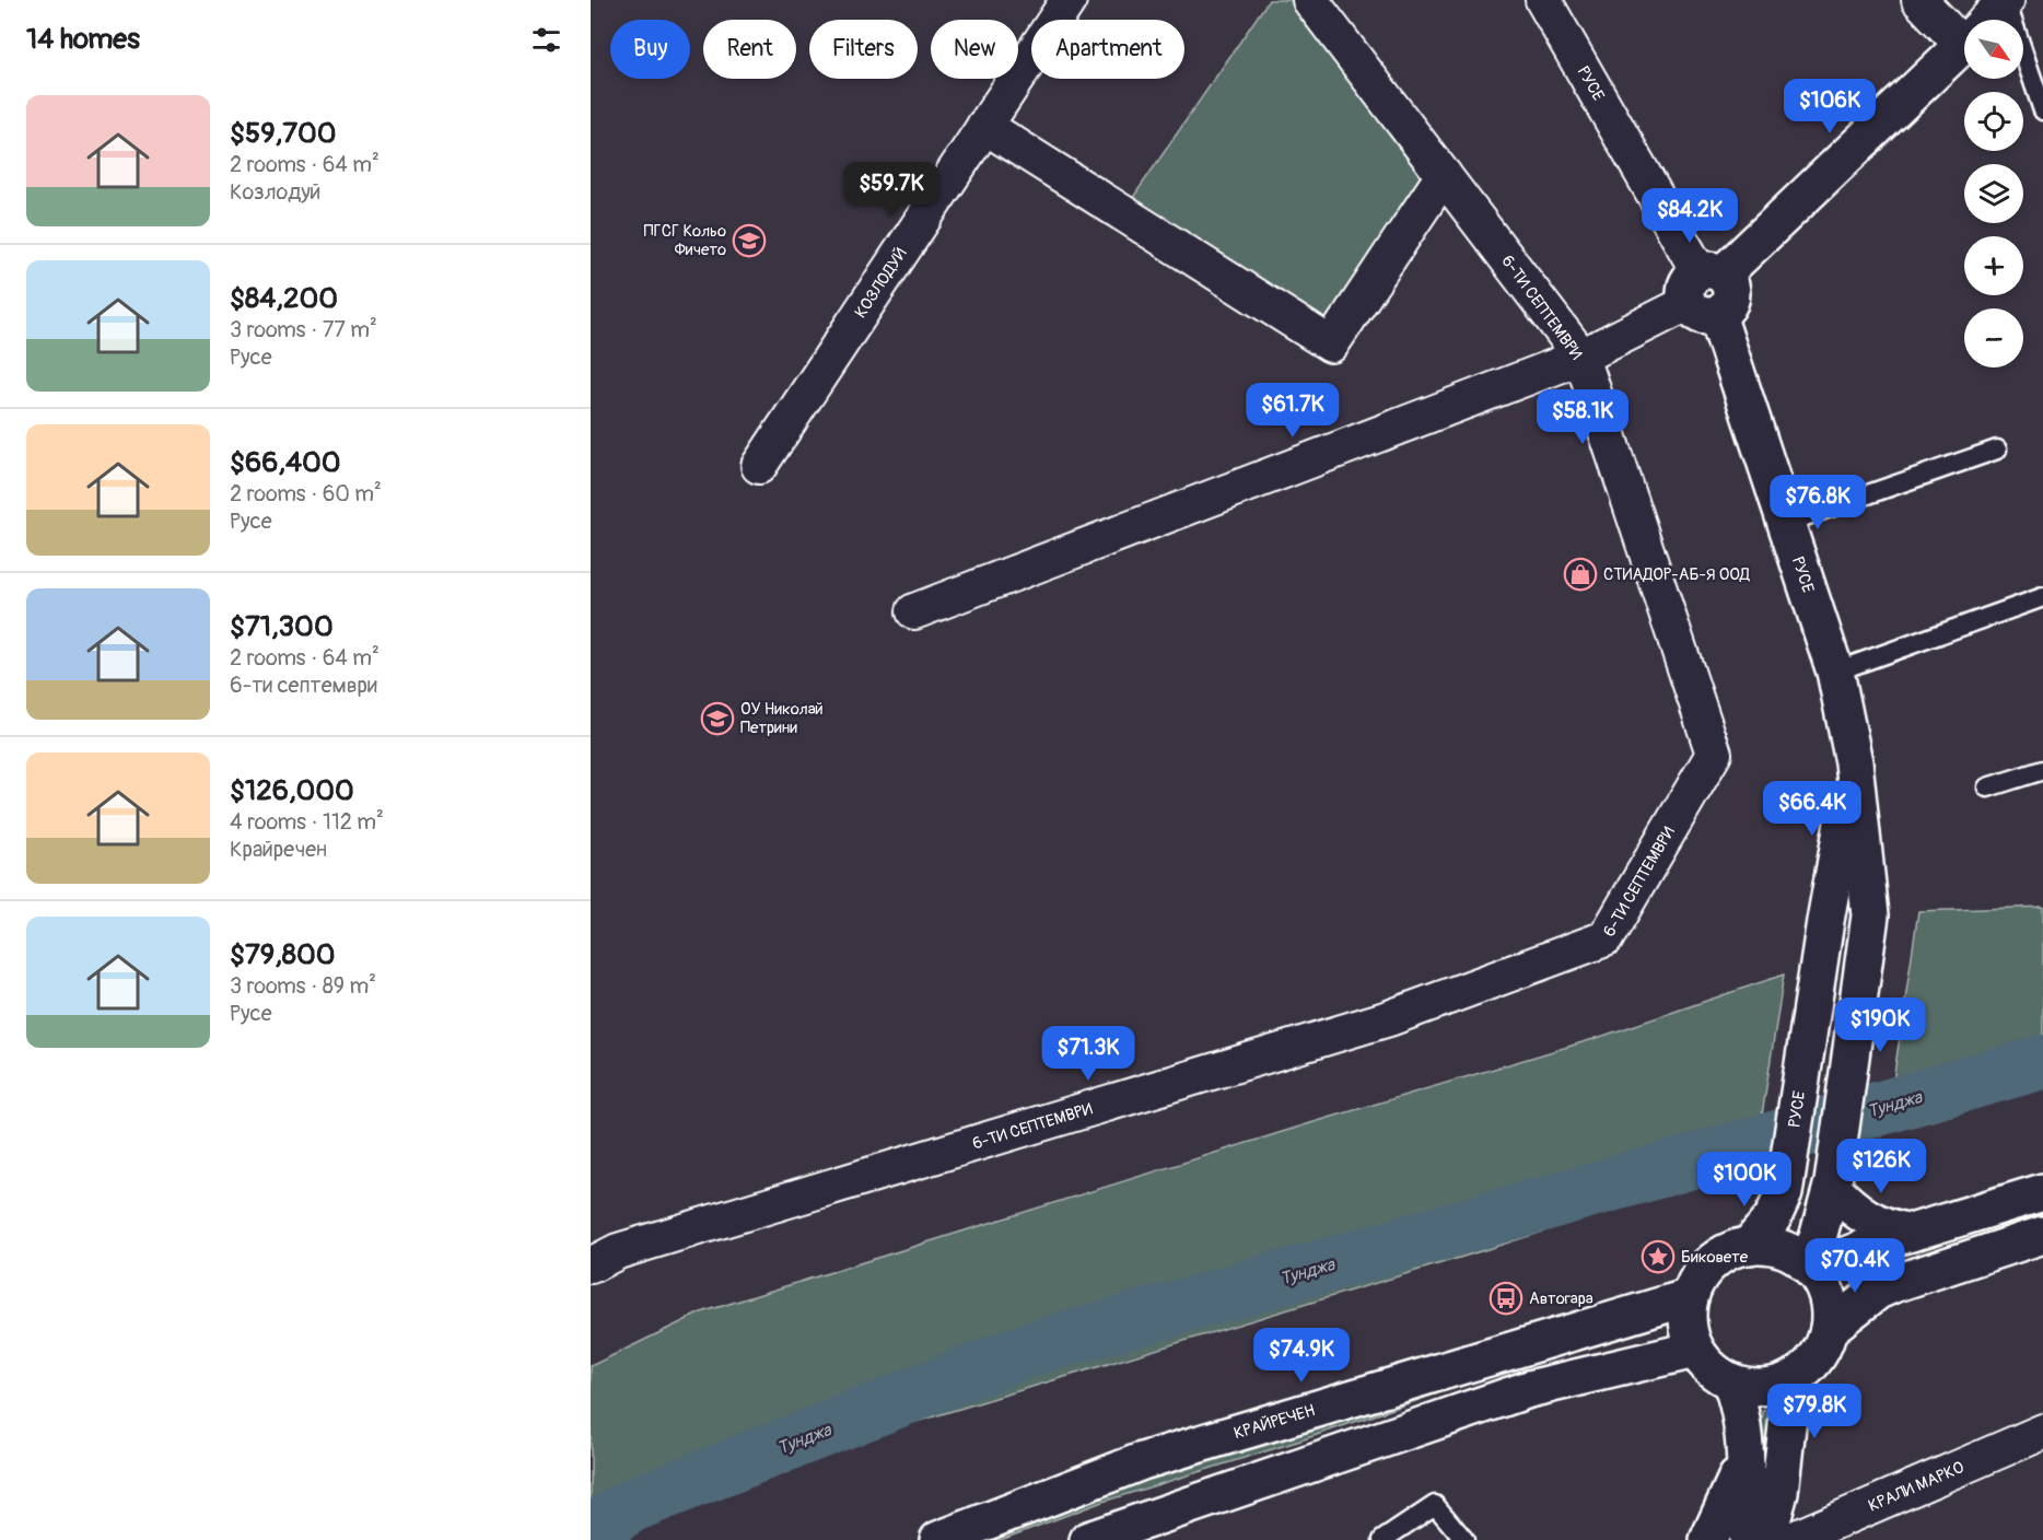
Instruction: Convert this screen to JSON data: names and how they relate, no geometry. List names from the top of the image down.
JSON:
{
  "streets": {
    "street": [
      "РУСЕ",
      "КОЗЛОДУЙ",
      "6-ТИ СЕПТЕМВРИ",
      "КРАЙРЕЧЕН",
      "КРАЛИ МАРКО"
    ]
  },
  "crossings": [
    ["РУСЕ", "КРАЙРЕЧЕН"]
  ],
  "water": ["Тунджа"],
  "places": {
    "school or university": ["ПГСГ Кольо Фичето", "ОУ Николай Петрини"],
    "shop": ["СТИАДОР-АБ-Я ООД"],
    "place": ["Биковете"],
    "bus stop": ["Автогара"]
  },
  "north": "bottom right",
  "page": {
    "heading": "14 homes",
    "map_buttons": ["+", "−"],
    "chip": [
      "Buy",
      "Rent",
      "Filters",
      "New",
      "Apartment"
    ],
    "list": [
      {
        "name": "$59,700",
        "note": "2 rooms · 64 m² · Козлодуй"
      },
      {
        "name": "$84,200",
        "note": "3 rooms · 77 m² · Русе"
      },
      {
        "name": "$66,400",
        "note": "2 rooms · 60 m² · Русе"
      },
      {
        "name": "$71,300",
        "note": "2 rooms · 64 m² · 6-ти септември"
      },
      {
        "name": "$126,000",
        "note": "4 rooms · 112 m² · Крайречен"
      },
      {
        "name": "$79,800",
        "note": "3 rooms · 89 m² · Русе"
      }
    ],
    "price": [
      "$106K",
      "$59.7K",
      "$84.2K",
      "$61.7K",
      "$58.1K",
      "$76.8K",
      "$66.4K",
      "$190K",
      "$71.3K",
      "$126K",
      "$100K",
      "$70.4K",
      "$74.9K",
      "$79.8K"
    ]
  }
}
